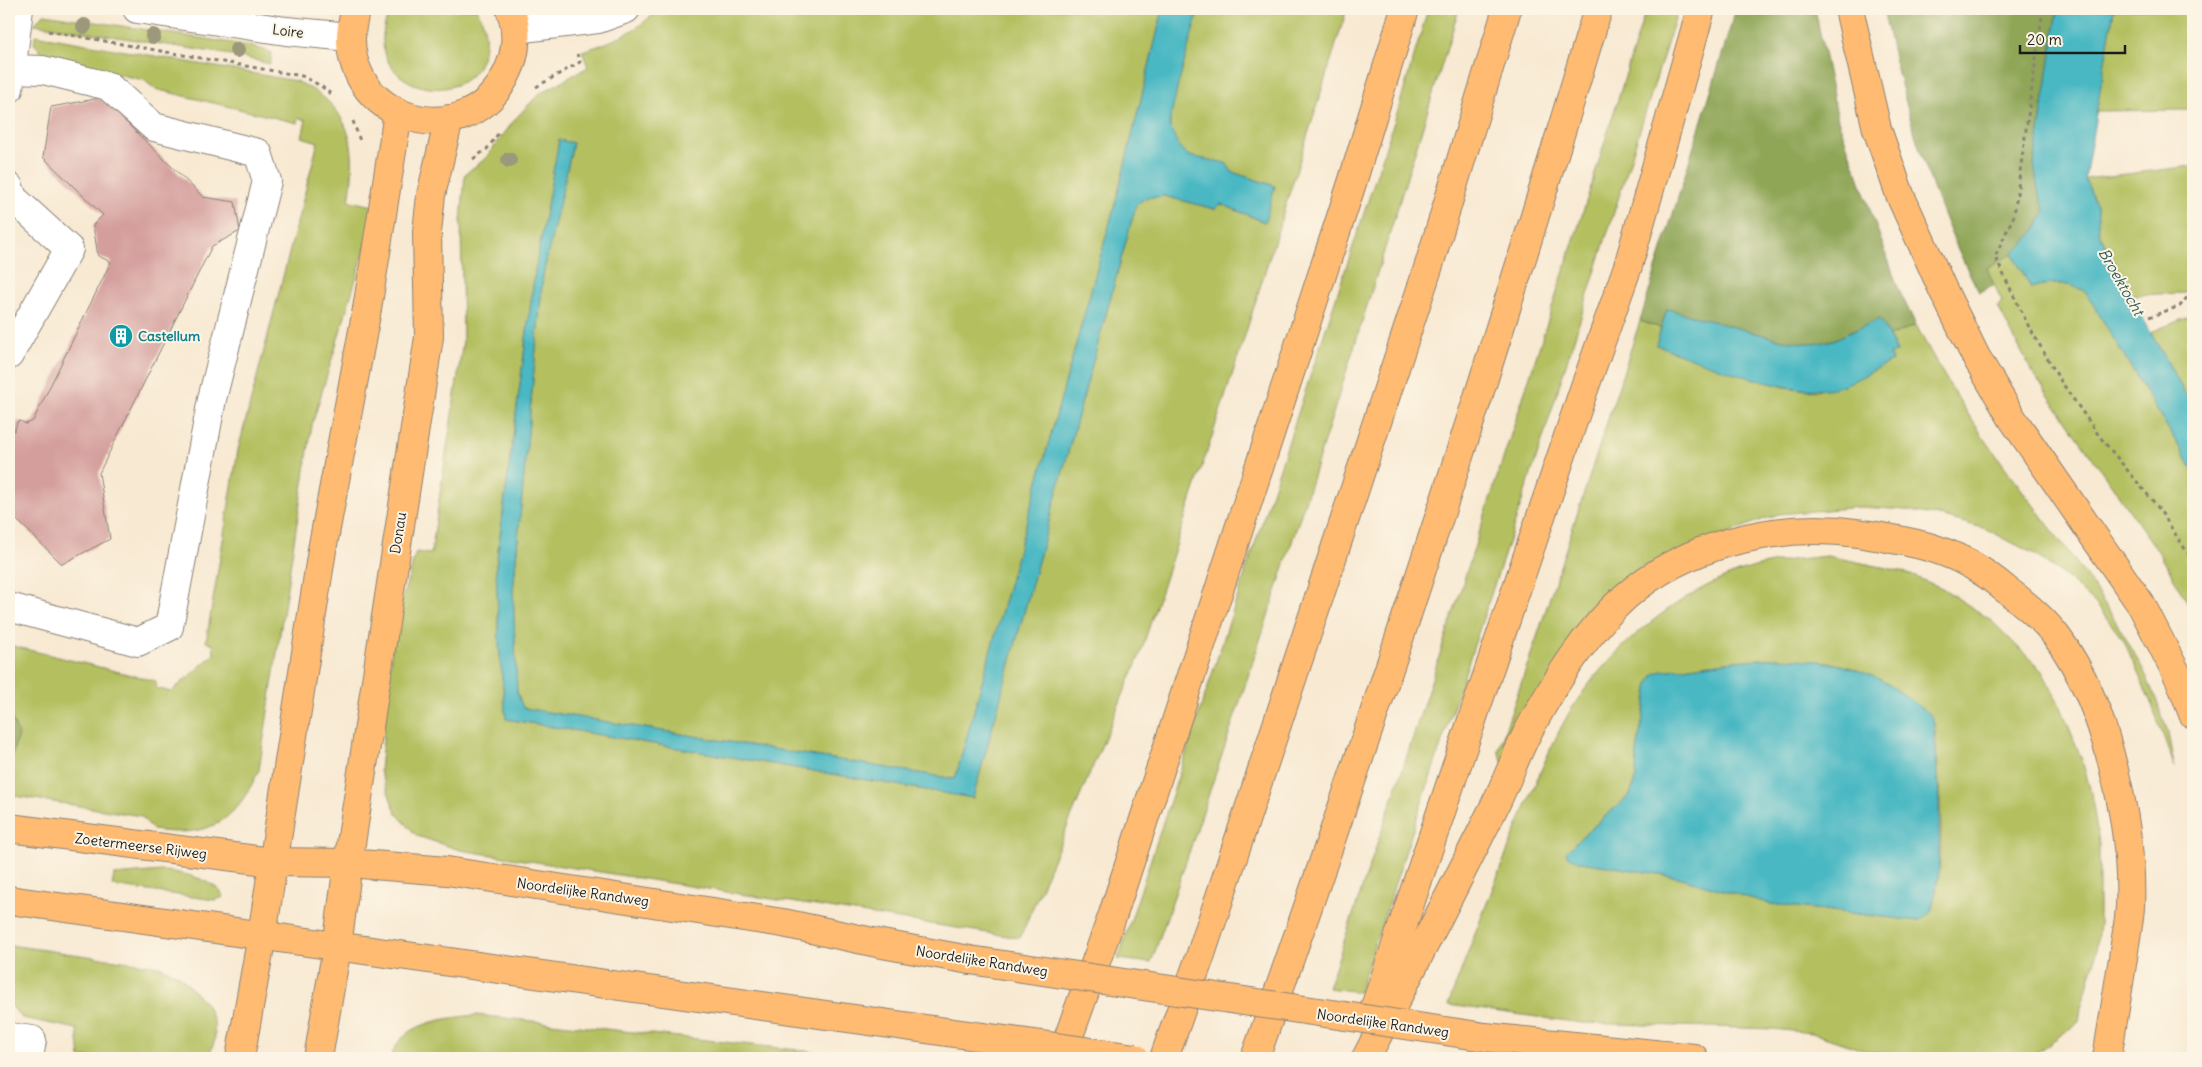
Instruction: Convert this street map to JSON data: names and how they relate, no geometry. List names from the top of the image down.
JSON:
{
  "streets": {
    "main road": ["Donau", "Zoetermeerse Rijweg", "Noordelijke Randweg"],
    "street": ["Loire"]
  },
  "crossings": [
    ["Donau", "Noordelijke Randweg"],
    ["Zoetermeerse Rijweg", "Noordelijke Randweg"]
  ],
  "water": ["Broektocht"],
  "places": {
    "building": ["Castellum"]
  },
  "scale_bar": "20 m"
}
